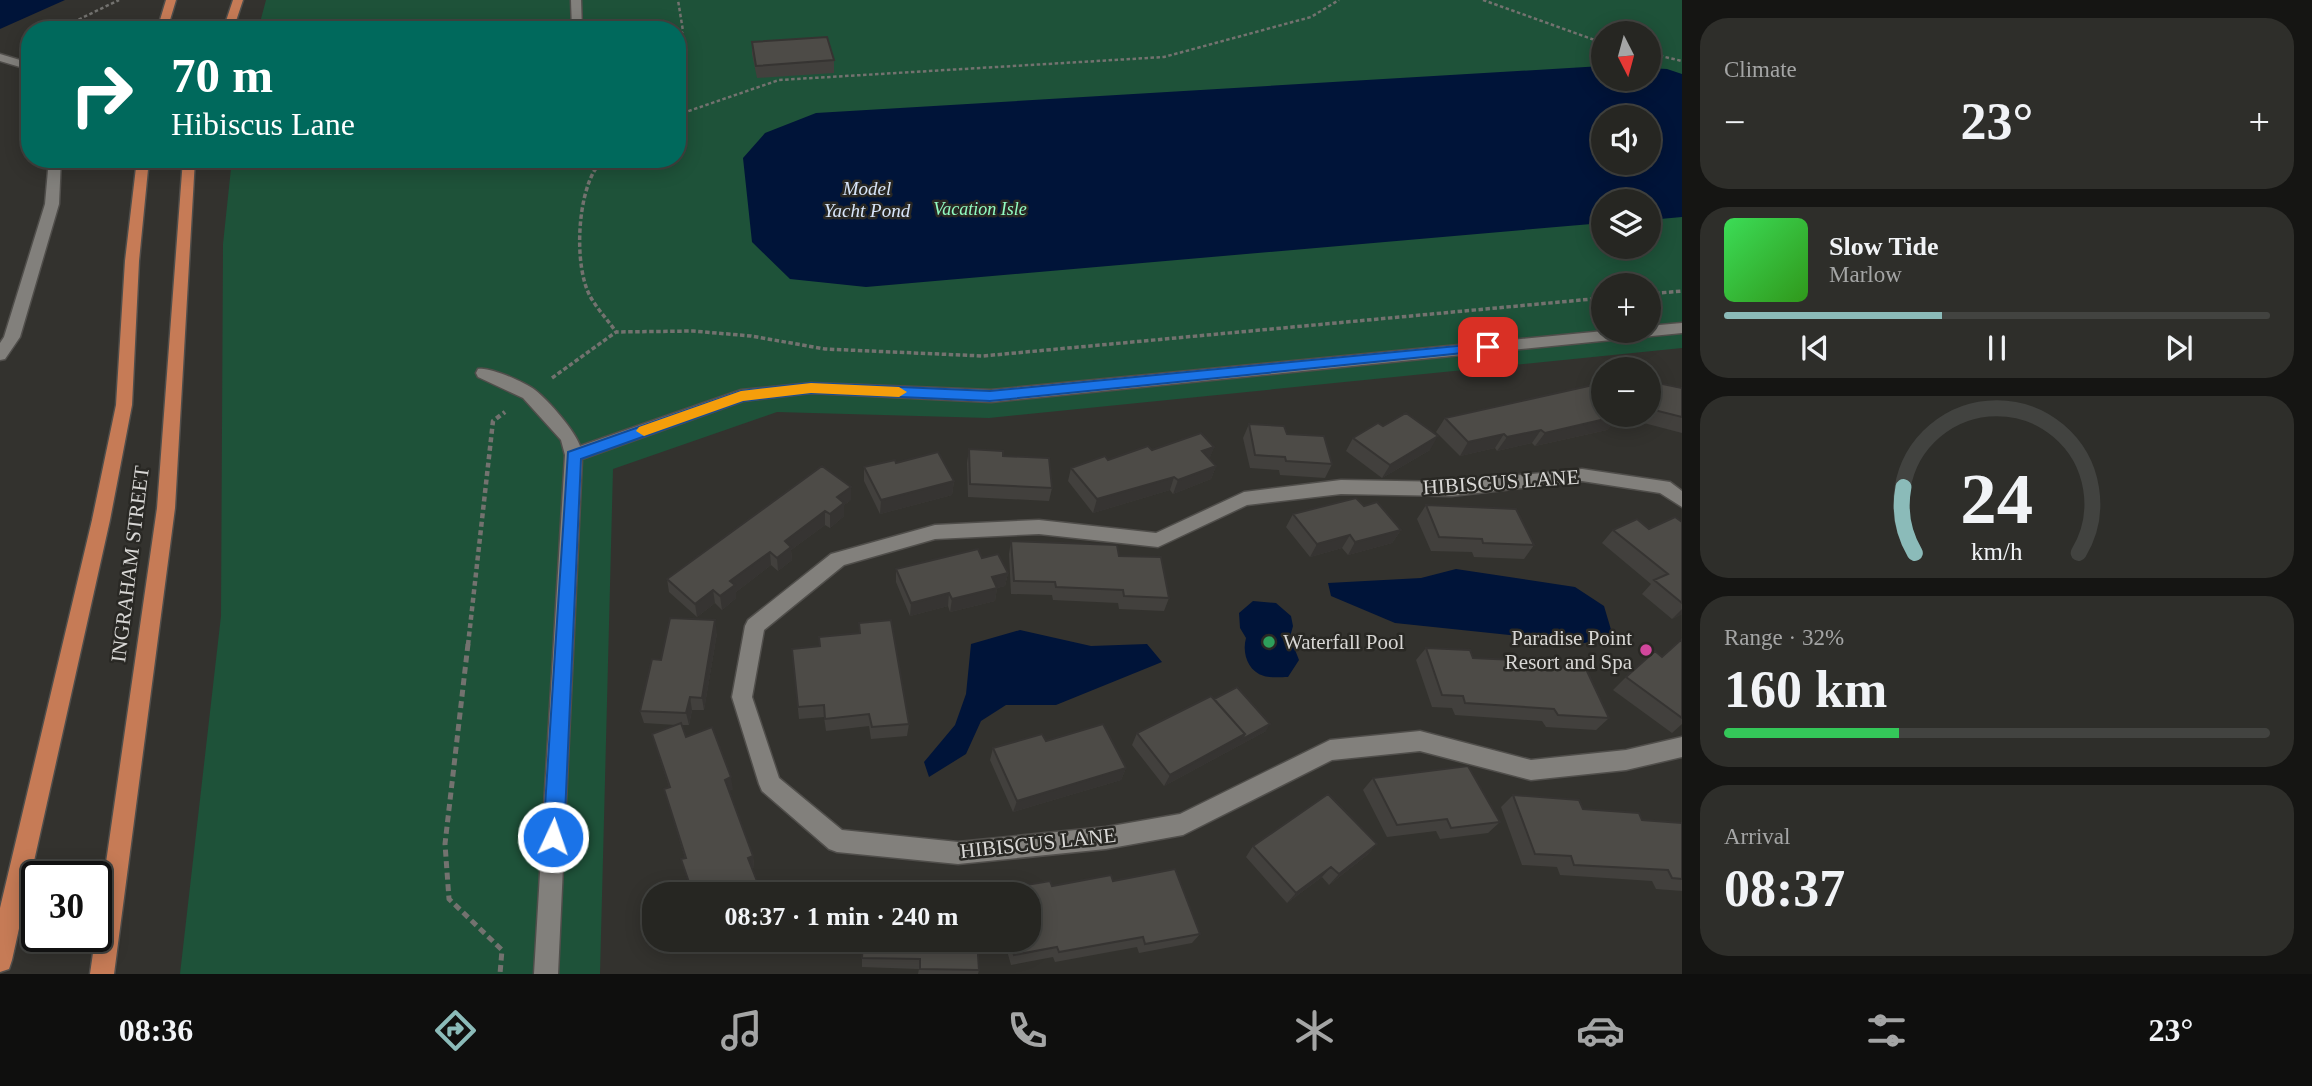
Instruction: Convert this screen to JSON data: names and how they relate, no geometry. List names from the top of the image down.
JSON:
{
  "streets": {
    "main road": ["INGRAHAM STREET"],
    "street": ["HIBISCUS LANE"]
  },
  "water": ["Model Yacht Pond"],
  "parks": ["Vacation Isle"],
  "places": ["Waterfall Pool", "Paradise Point Resort and Spa"],
  "north": "bottom",
  "page": {
    "tile": [
      "Climate",
      ["Range · 32%", "160 km"],
      ["Arrival", "08:37"]
    ],
    "map_buttons": ["+", "−"],
    "turn": ["70 m", "Hibiscus Lane"],
    "heat": ["−", "23°", "+"],
    "song": ["Slow Tide", "Marlow"],
    "limit": "30",
    "trip": "08:37 · 1 min · 240 m",
    "tabs": ["08:36", "23°"],
    "gauge": ["24", "km/h"]
  }
}
